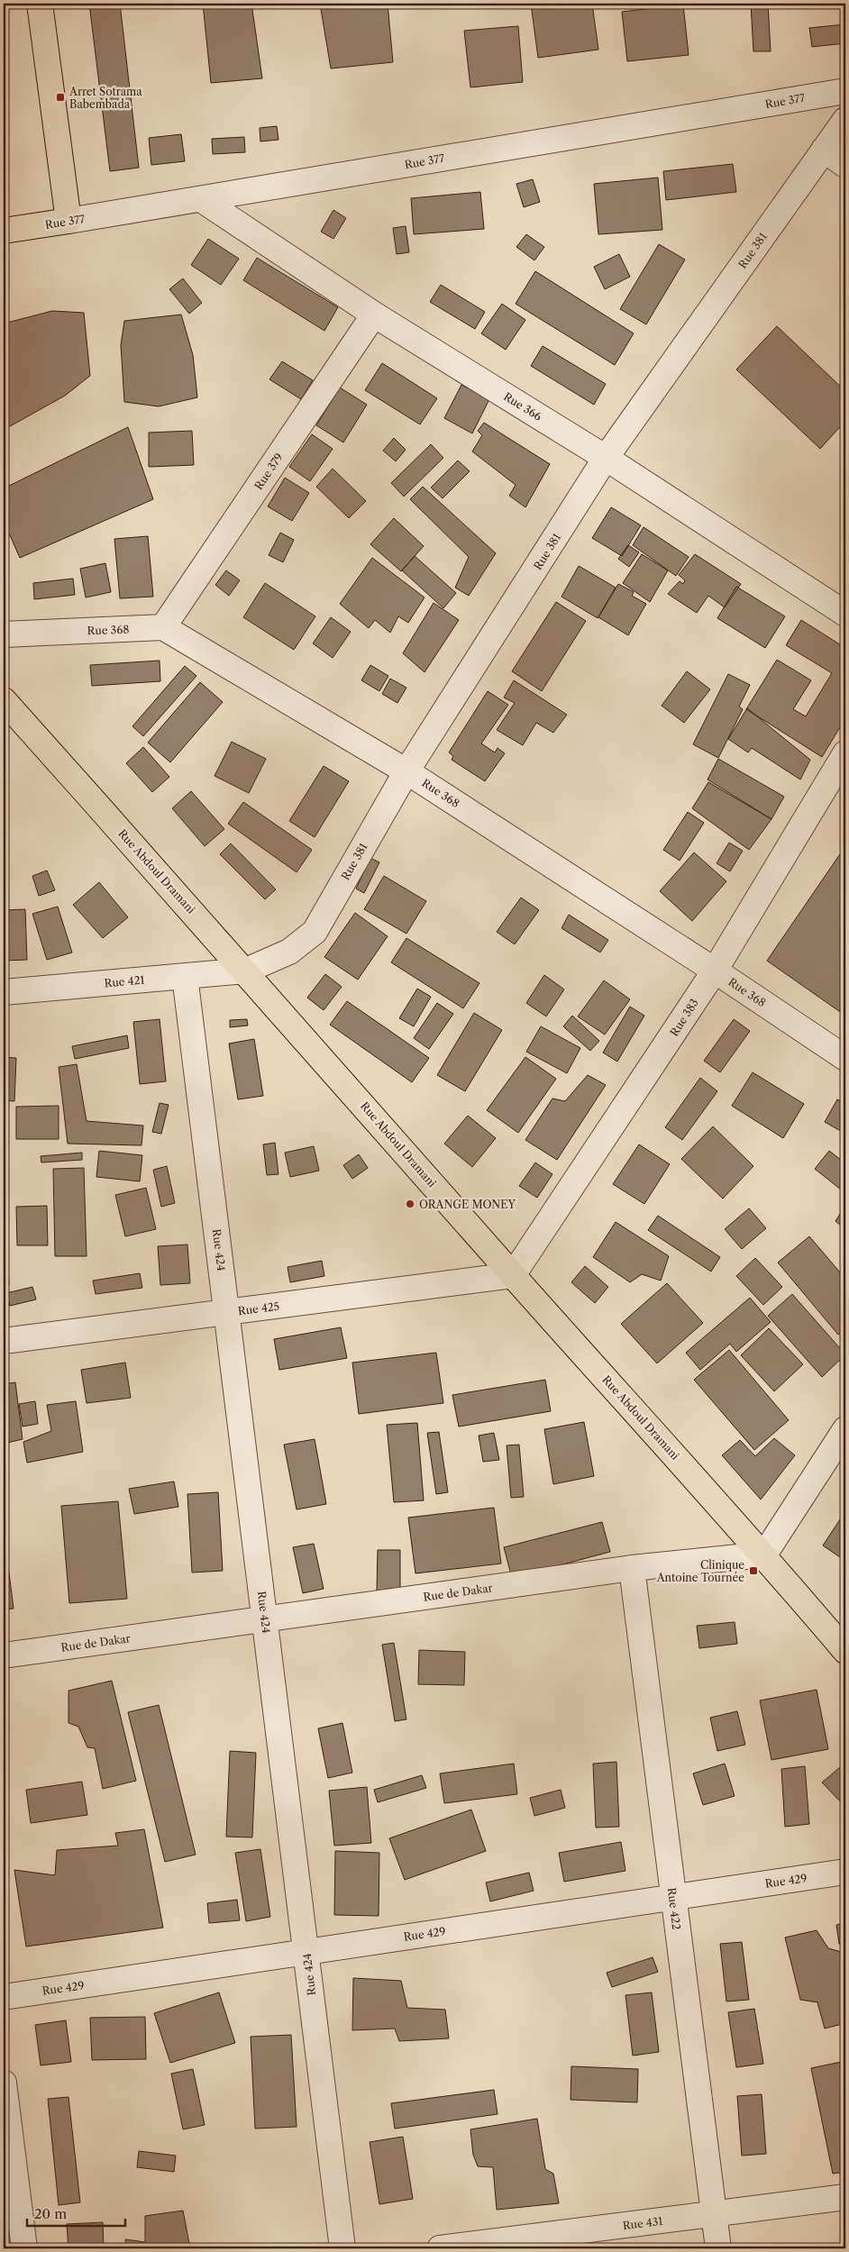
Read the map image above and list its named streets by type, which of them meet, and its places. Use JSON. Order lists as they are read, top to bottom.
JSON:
{
  "streets": {
    "main road": ["Rue 377", "Rue Abdoul Dramani"],
    "street": [
      "Rue 381",
      "Rue 366",
      "Rue 379",
      "Rue 368",
      "Rue 421",
      "Rue 383",
      "Rue 424",
      "Rue 425",
      "Rue de Dakar",
      "Rue 429",
      "Rue 422",
      "Rue 431"
    ]
  },
  "crossings": [
    ["Rue 377", "Rue 366"],
    ["Rue 381", "Rue 366"],
    ["Rue 381", "Rue 368"],
    ["Rue 381", "Rue Abdoul Dramani"],
    ["Rue 381", "Rue 421"],
    ["Rue 366", "Rue 379"],
    ["Rue 379", "Rue 368"],
    ["Rue 368", "Rue 383"],
    ["Rue Abdoul Dramani", "Rue 421"],
    ["Rue Abdoul Dramani", "Rue 383"],
    ["Rue Abdoul Dramani", "Rue 425"],
    ["Rue Abdoul Dramani", "Rue de Dakar"],
    ["Rue 421", "Rue 424"],
    ["Rue 383", "Rue 425"],
    ["Rue 424", "Rue 425"],
    ["Rue 424", "Rue de Dakar"],
    ["Rue 424", "Rue 429"],
    ["Rue de Dakar", "Rue 422"],
    ["Rue 429", "Rue 422"],
    ["Rue 422", "Rue 431"]
  ],
  "places": {
    "transit": ["Arret Sotrama Babembada", "Clinique Antoine Tournée"],
    "other": ["ORANGE MONEY"]
  },
  "scale_bar": "20 m"
}
